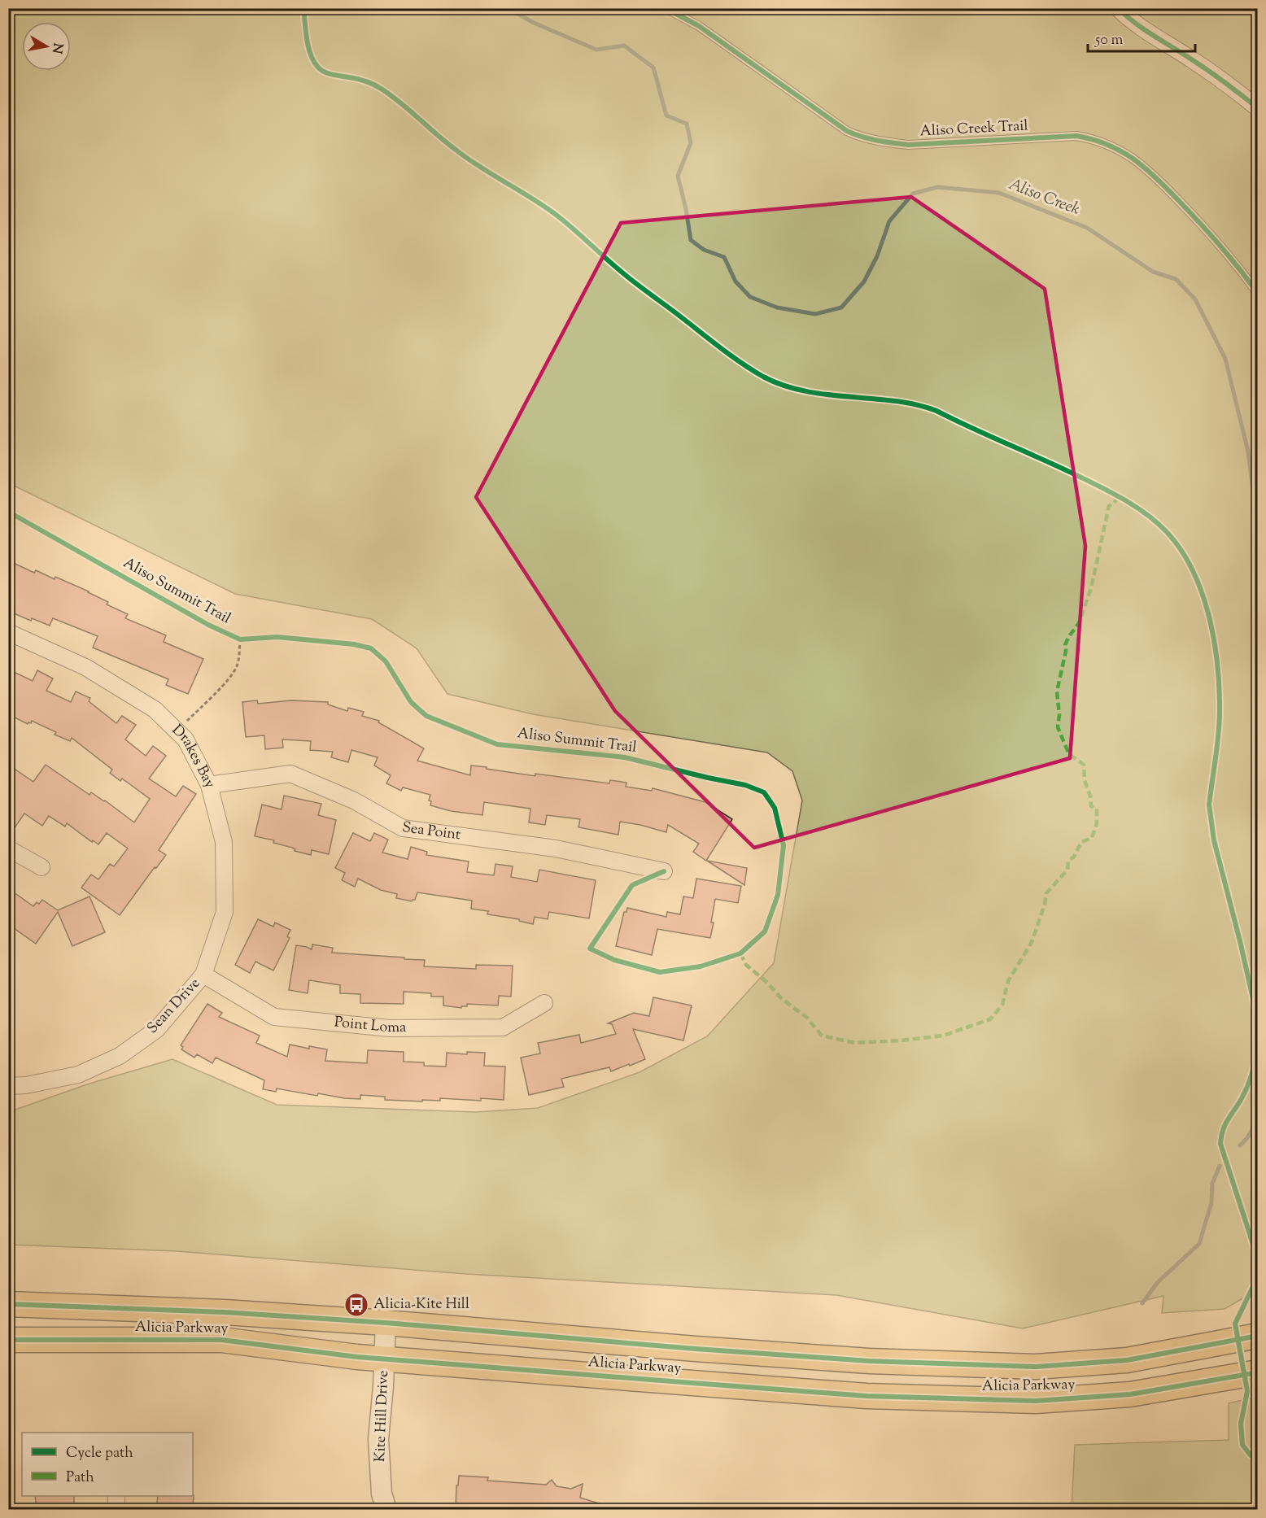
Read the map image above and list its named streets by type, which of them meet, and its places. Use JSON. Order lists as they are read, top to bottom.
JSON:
{
  "streets": {
    "main road": ["Alicia Parkway"],
    "street": [
      "Drakes Bay",
      "Sea Point",
      "Sean Drive",
      "Point Loma",
      "Kite Hill Drive"
    ],
    "lane": ["Aliso Creek Trail"],
    "cycle path": ["Aliso Summit Trail"]
  },
  "crossings": [
    ["Drakes Bay", "Sea Point"],
    ["Drakes Bay", "Sean Drive"],
    ["Drakes Bay", "Point Loma"],
    ["Sean Drive", "Point Loma"],
    ["Alicia Parkway", "Kite Hill Drive"]
  ],
  "water": ["Aliso Creek"],
  "places": {
    "bus stop": ["Alicia-Kite Hill"]
  },
  "legend": ["Cycle path", "Path"],
  "scale_bar": "50 m",
  "north": "right"
}
